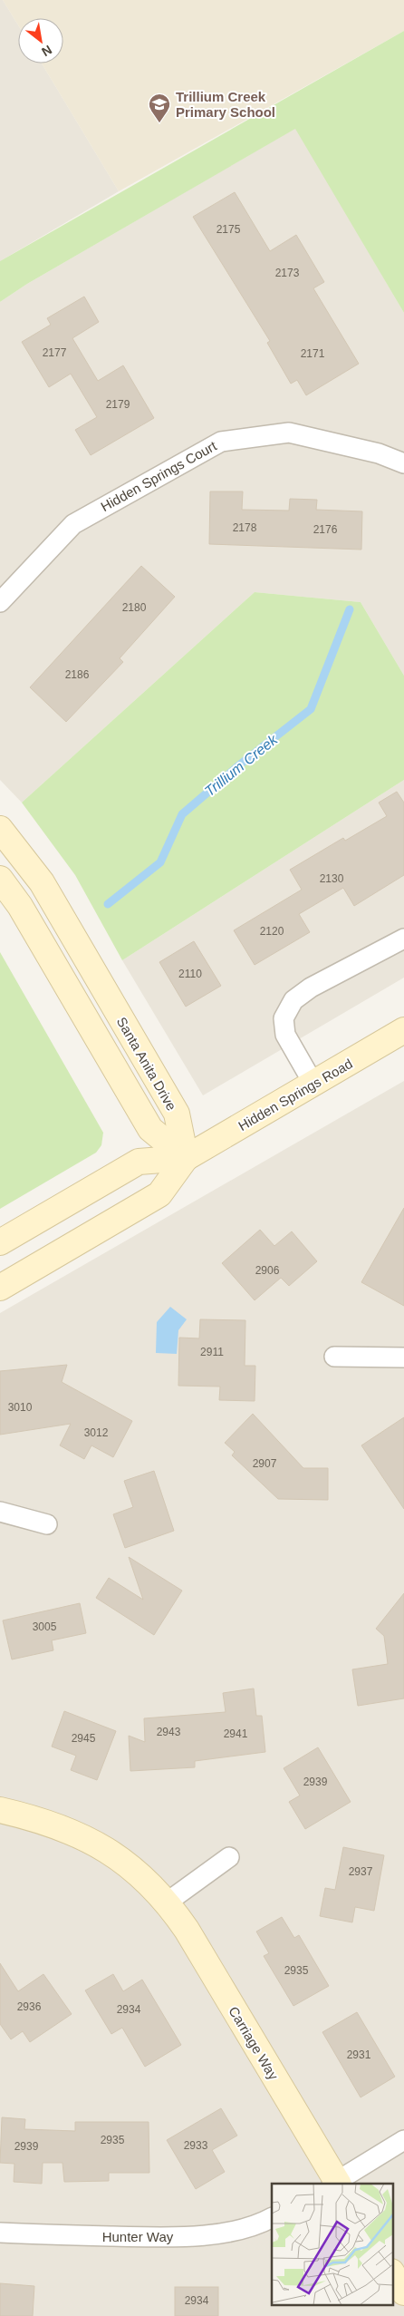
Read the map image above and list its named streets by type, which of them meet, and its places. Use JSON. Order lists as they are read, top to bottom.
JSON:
{
  "streets": {
    "main road": ["Santa Anita Drive", "Hidden Springs Road", "Carriage Way"],
    "street": ["Hidden Springs Court", "Hunter Way"]
  },
  "crossings": [
    ["Santa Anita Drive", "Hidden Springs Road"]
  ],
  "water": ["Trillium Creek"],
  "places": {
    "school or university": ["Trillium Creek Primary School"]
  },
  "house_numbers": [
    "2175",
    "2173",
    "2177",
    "2171",
    "2179",
    "2178",
    "2176",
    "2180",
    "2186",
    "2130",
    "2120",
    "2110",
    "2906",
    "2911",
    "3010",
    "3012",
    "2907",
    "3005",
    "2943",
    "2941",
    "2945",
    "2939",
    "2937",
    "2935",
    "2936",
    "2934",
    "2931",
    "2935",
    "2933",
    "2939",
    "2934"
  ],
  "north": "bottom right"
}
